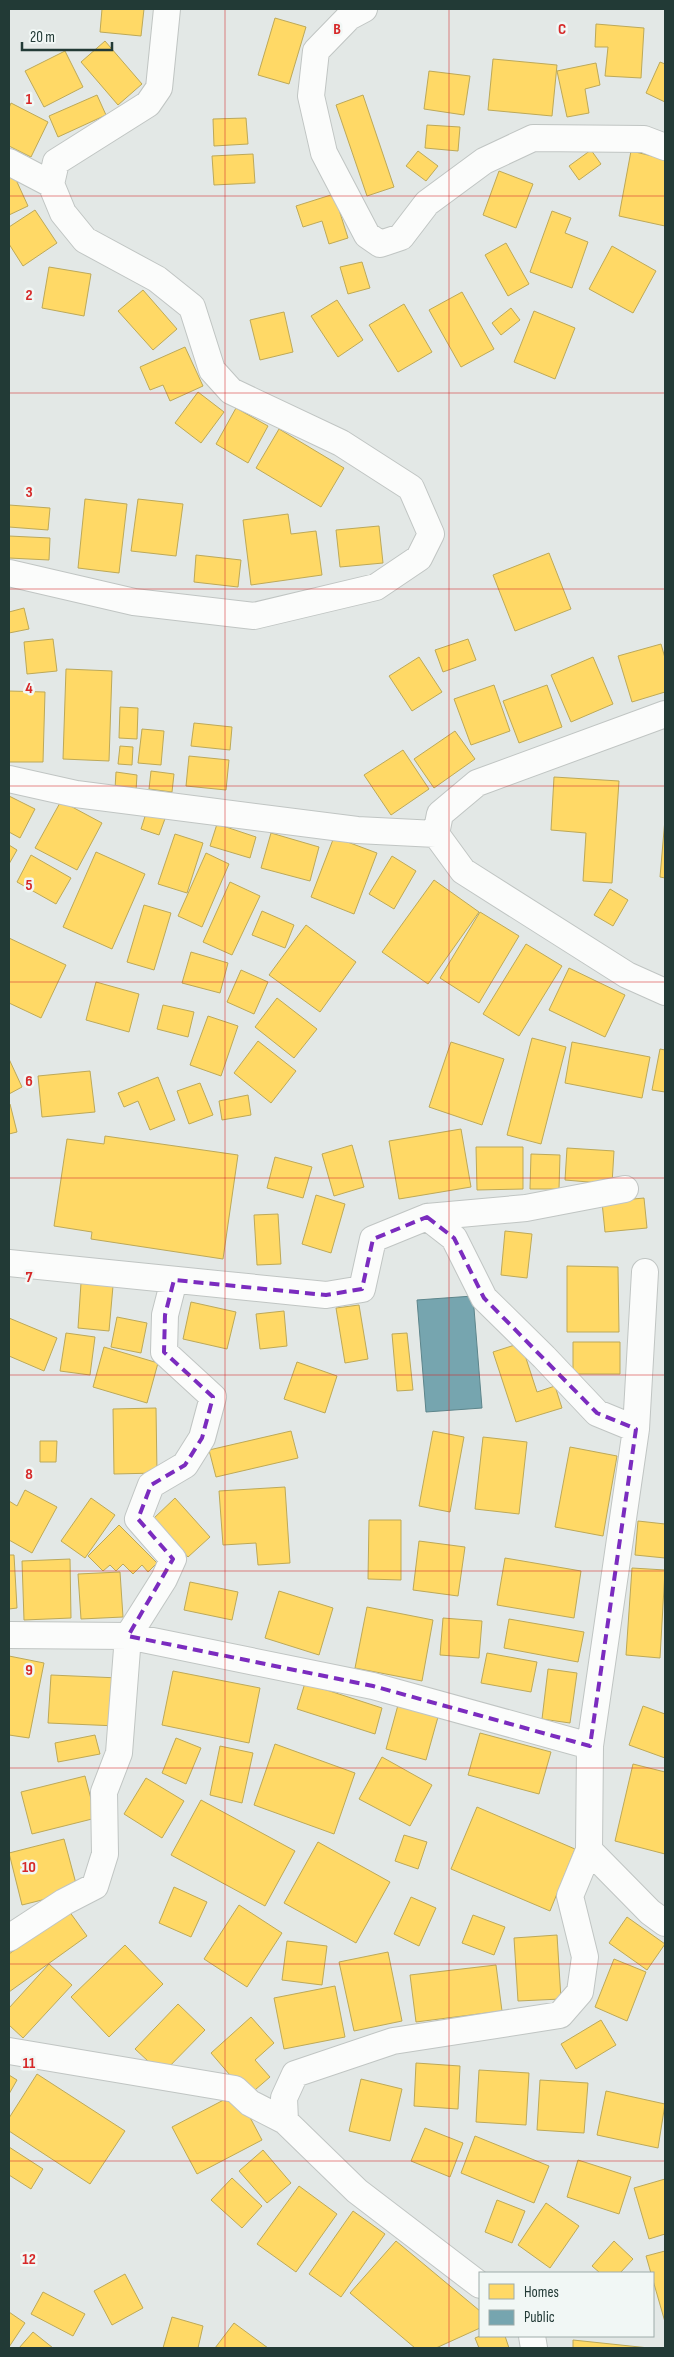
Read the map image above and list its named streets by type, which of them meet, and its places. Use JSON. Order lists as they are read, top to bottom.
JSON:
{
  "legend": ["Homes", "Public"],
  "scale_bar": "20 m",
  "grid": {
    "columns": ["B", "C"],
    "rows": [
      "1",
      "2",
      "3",
      "4",
      "5",
      "6",
      "7",
      "8",
      "9",
      "10",
      "11",
      "12"
    ]
  }
}
